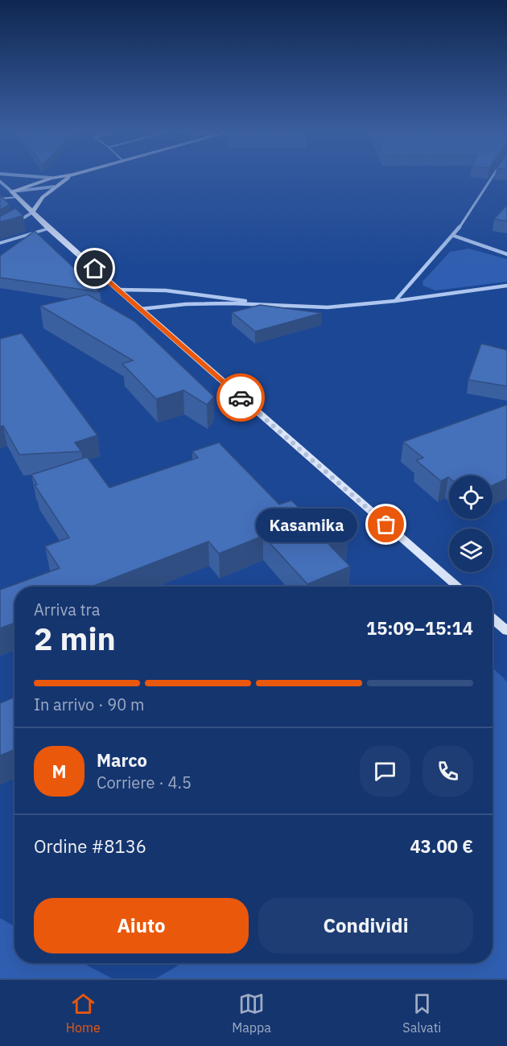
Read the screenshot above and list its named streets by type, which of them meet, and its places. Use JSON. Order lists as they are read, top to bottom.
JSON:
{
  "places": ["Kasamika"],
  "page": {
    "bubble": "Kasamika",
    "heading": ["2 min", "Arriva tra", "15:09–15:14"],
    "panel": [
      "Marco",
      "Corriere · 4.5",
      "Ordine #8136",
      "43.00 €"
    ],
    "bar": "In arrivo · 90 m",
    "round": "M",
    "buttons": ["Aiuto", "Condividi"],
    "tabs": ["Home", "Mappa", "Salvati"]
  }
}
